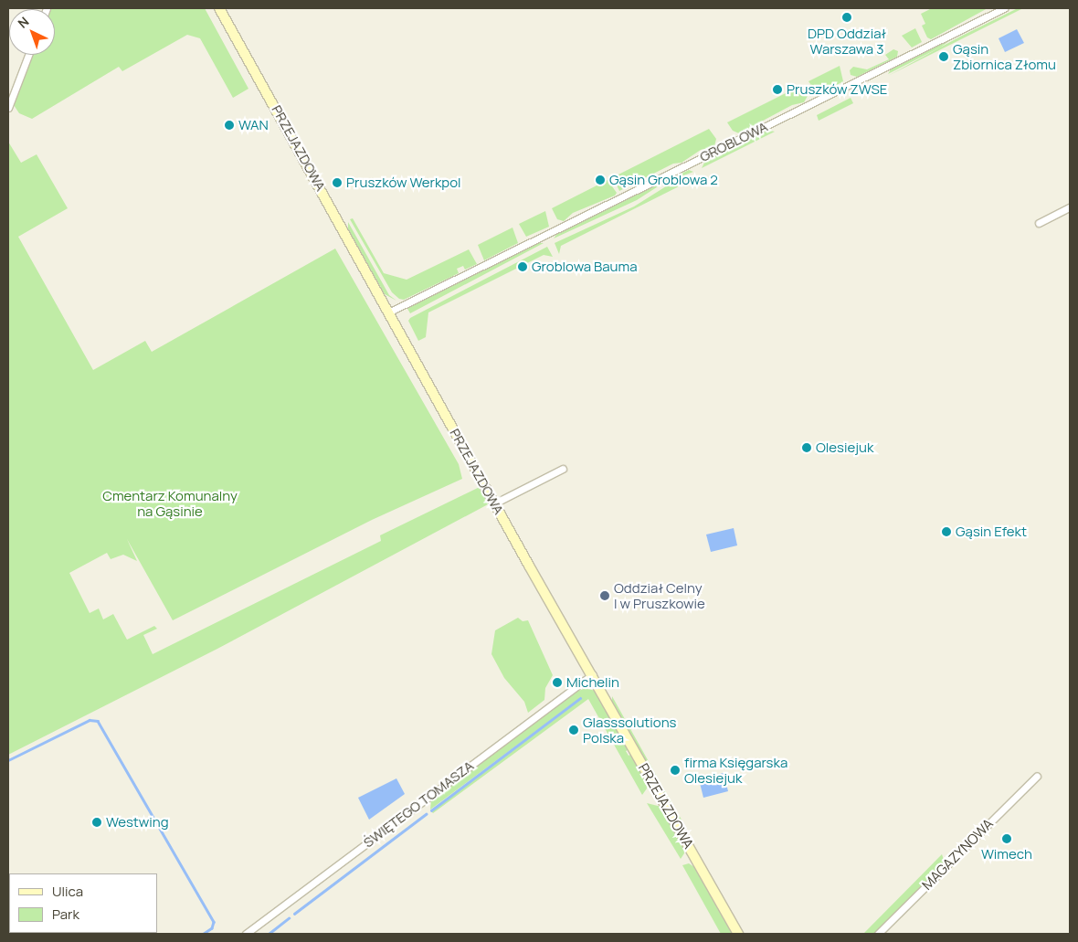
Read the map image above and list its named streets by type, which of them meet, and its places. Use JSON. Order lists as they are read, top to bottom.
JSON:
{
  "streets": {
    "street": [
      "GROBLOWA",
      "PRZEJAZDOWA",
      "ŚWIĘTEGO TOMASZA",
      "MAGAZYNOWA"
    ]
  },
  "crossings": [
    ["GROBLOWA", "PRZEJAZDOWA"],
    ["PRZEJAZDOWA", "ŚWIĘTEGO TOMASZA"]
  ],
  "parks": ["Cmentarz Komunalny na Gąsinie"],
  "places": [
    "DPD Oddział Warszawa 3",
    "Gąsin Zbiornica Złomu",
    "Pruszków ZWSE",
    "WAN",
    "Gąsin Groblowa 2",
    "Pruszków Werkpol",
    "Groblowa Bauma",
    "Olesiejuk",
    "Gąsin Efekt",
    "Oddział Celny I w Pruszkowie",
    "Michelin",
    "Glasssolutions Polska",
    "firma Księgarska Olesiejuk",
    "Westwing",
    "Wimech"
  ],
  "legend": ["Ulica", "Park"],
  "north": "top left"
}
